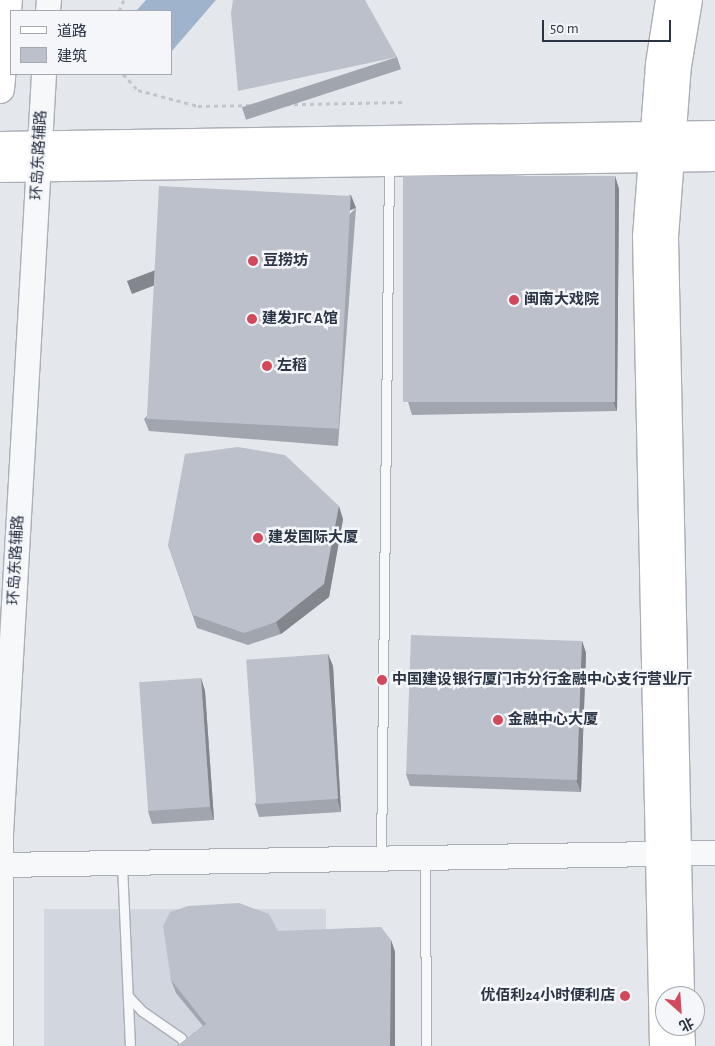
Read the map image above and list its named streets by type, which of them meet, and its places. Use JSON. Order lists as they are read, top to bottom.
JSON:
{
  "streets": {
    "street": ["环岛东路辅路"]
  },
  "places": [
    "豆捞坊",
    "闽南大戏院",
    "建发JFC A馆",
    "左稻",
    "建发国际大厦",
    "中国建设银行厦门市分行金融中心支行营业厅",
    "金融中心大厦",
    "优佰利24小时便利店"
  ],
  "legend": ["道路", "建筑"],
  "scale_bar": "50 m",
  "north": "bottom right"
}
